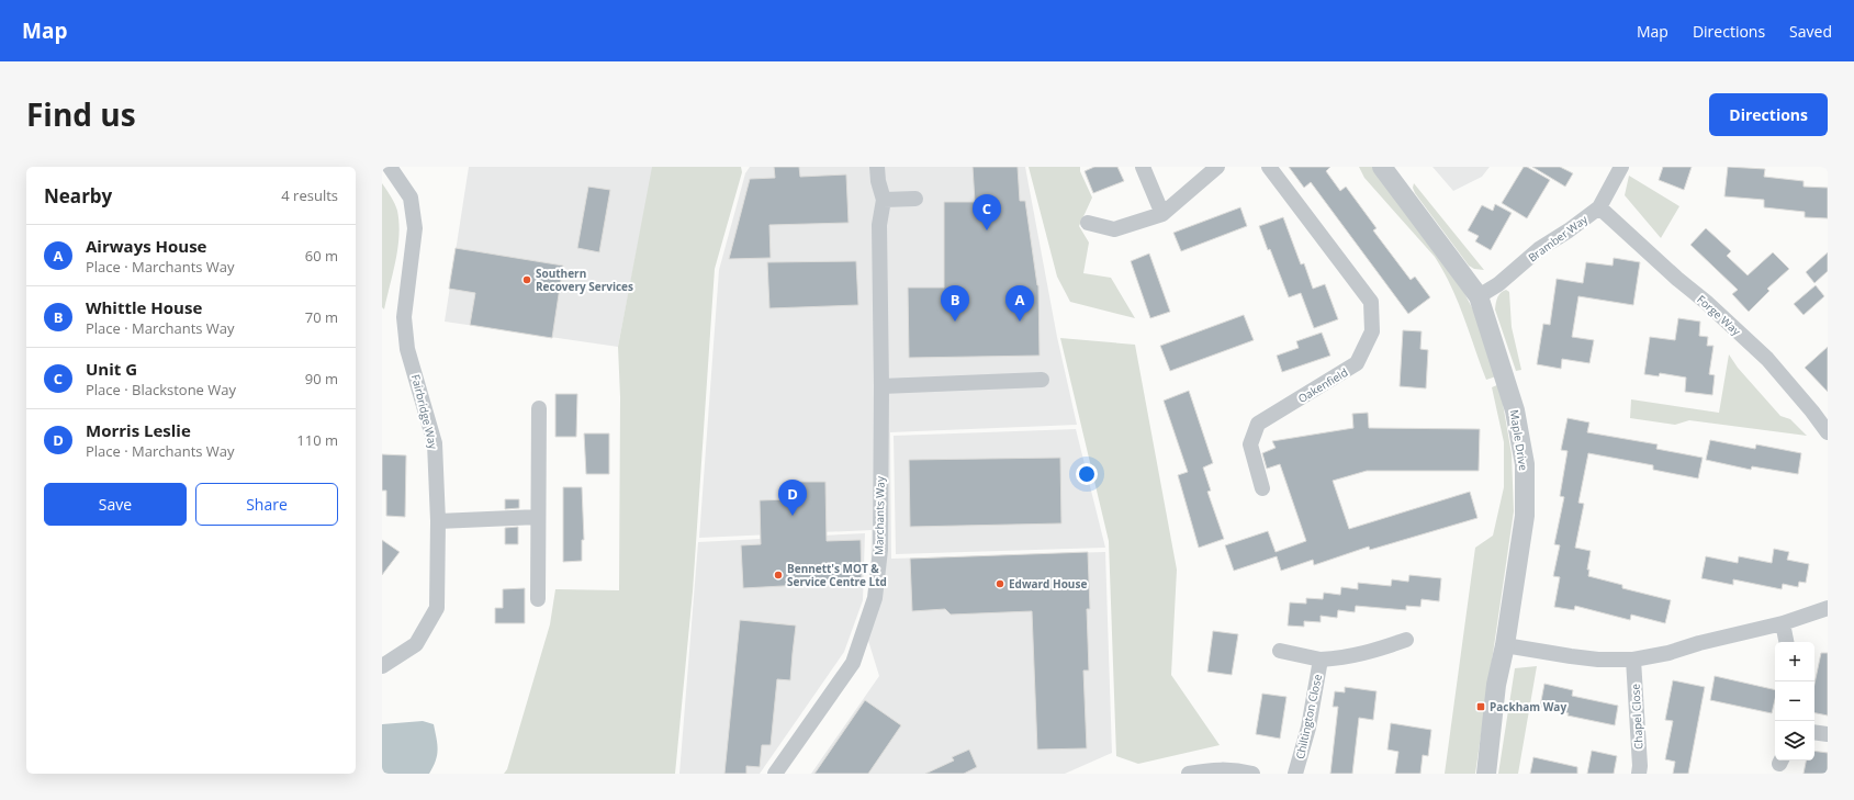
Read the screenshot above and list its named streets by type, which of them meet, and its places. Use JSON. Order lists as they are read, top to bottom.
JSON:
{
  "streets": {
    "street": [
      "Bramber Way",
      "Forge Way",
      "Oakenfield",
      "Fairbridge Way",
      "Maple Drive",
      "Marchants Way",
      "Chiltington Close",
      "Chapel Close"
    ]
  },
  "crossings": [
    ["Bramber Way", "Forge Way"],
    ["Bramber Way", "Maple Drive"]
  ],
  "places": {
    "other": ["Southern Recovery Services", "Bennett's MOT & Service Centre Ltd", "Edward House"],
    "transit": ["Packham Way"]
  },
  "page": {
    "header": "Map",
    "nav": ["Map", "Directions", "Saved"],
    "title": "Find us",
    "buttons": [
      "Directions",
      ["Save", "Share"]
    ],
    "heading": ["Nearby", "4 results"],
    "pins": [
      "C",
      "A",
      "B",
      "D"
    ],
    "list": [
      {
        "mark": "A",
        "name": "Airways House",
        "note": "Place · Marchants Way",
        "value": "60 m"
      },
      {
        "mark": "B",
        "name": "Whittle House",
        "note": "Place · Marchants Way",
        "value": "70 m"
      },
      {
        "mark": "C",
        "name": "Unit G",
        "note": "Place · Blackstone Way",
        "value": "90 m"
      },
      {
        "mark": "D",
        "name": "Morris Leslie",
        "note": "Place · Marchants Way",
        "value": "110 m"
      }
    ],
    "map_buttons": ["+", "−"]
  }
}
